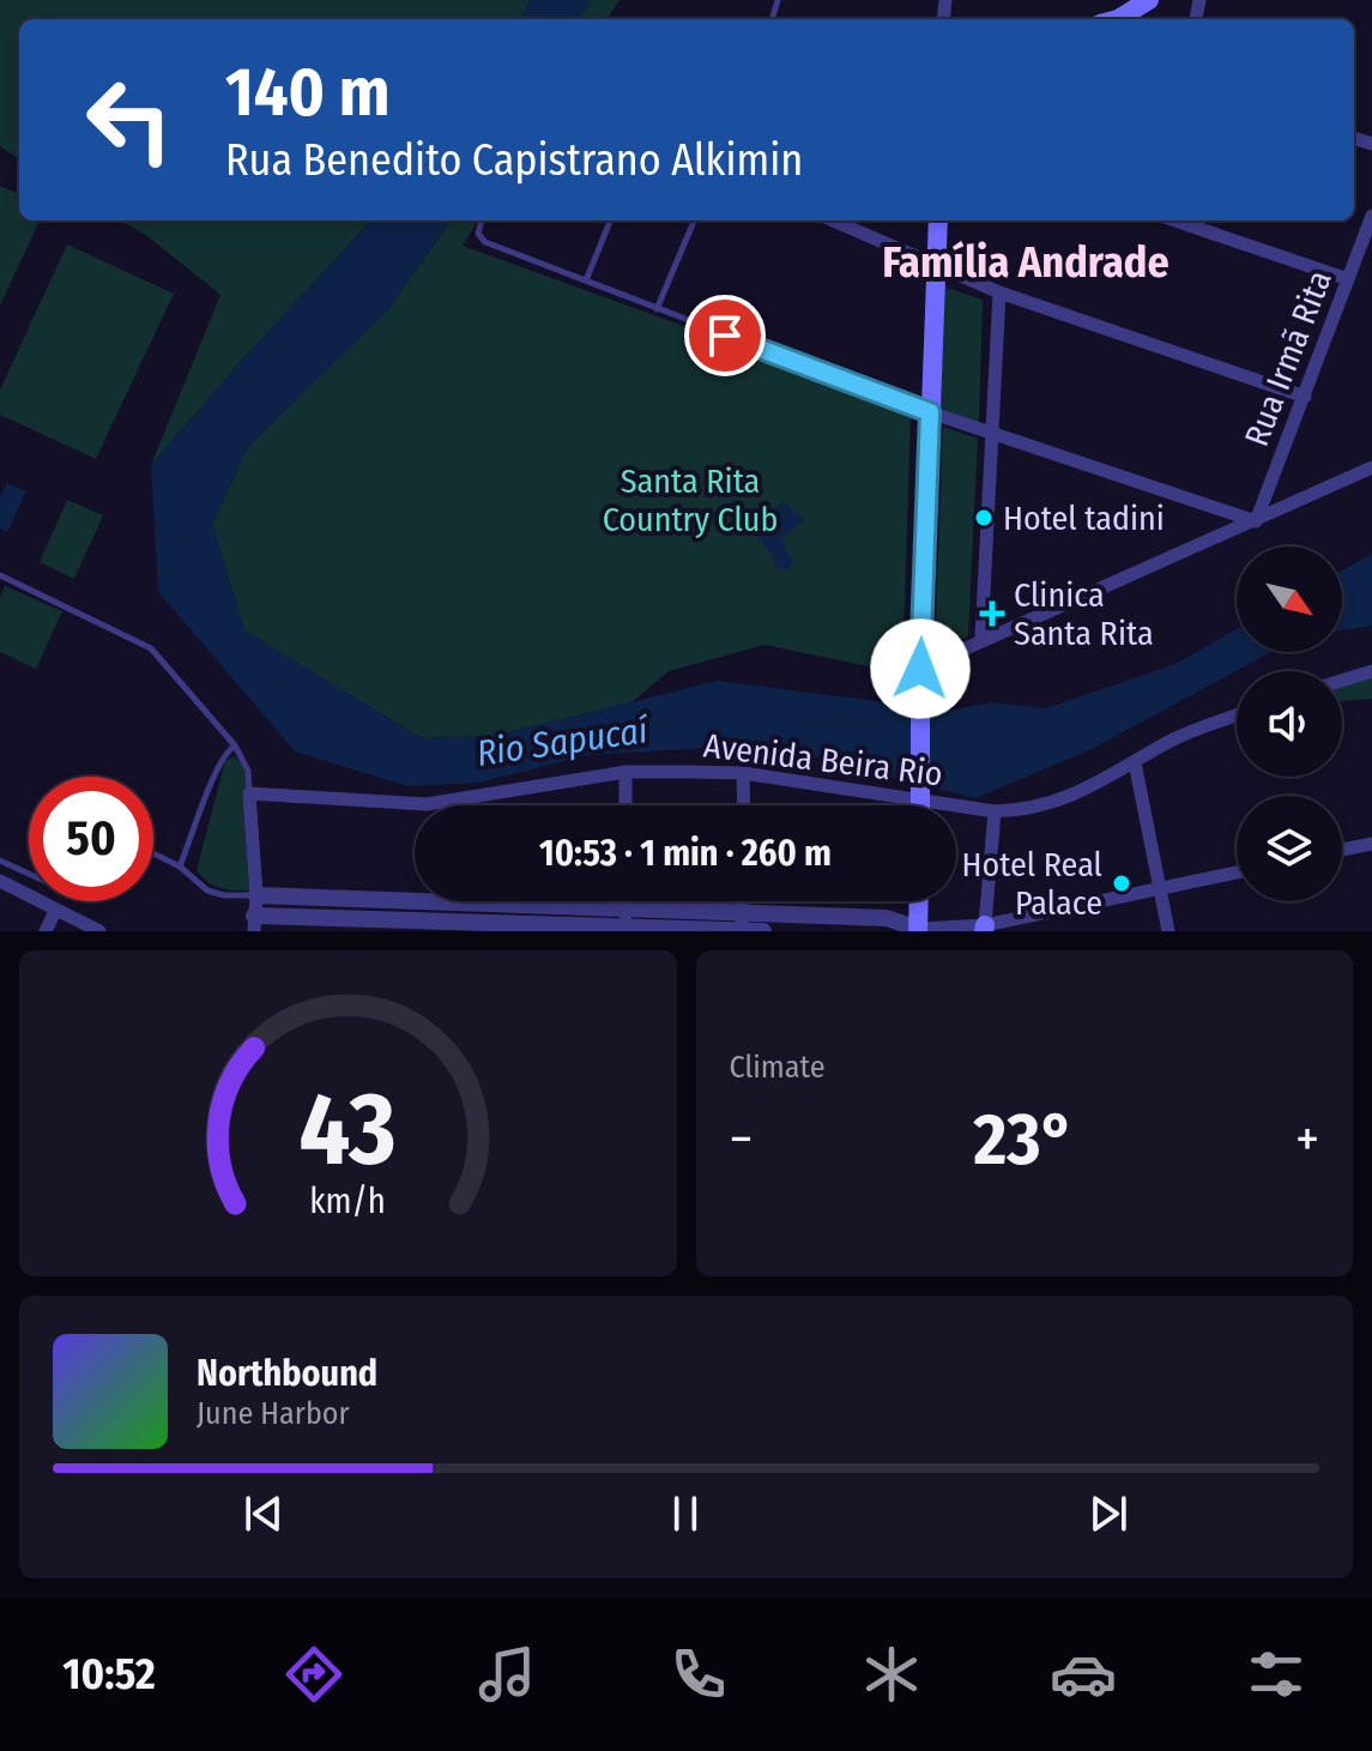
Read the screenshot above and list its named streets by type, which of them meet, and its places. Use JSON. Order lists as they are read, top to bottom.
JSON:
{
  "streets": {
    "street": ["Rua Irmã Rita", "Avenida Beira Rio"]
  },
  "districts": ["Família Andrade"],
  "water": ["Rio Sapucaí"],
  "parks": ["Santa Rita Country Club"],
  "places": {
    "other": ["Hotel tadini", "Hotel Real Palace"],
    "health": ["Clinica Santa Rita"]
  },
  "north": "bottom right",
  "page": {
    "turn": ["140 m", "Rua Benedito Capistrano Alkimin"],
    "limit": "50",
    "trip": "10:53 · 1 min · 260 m",
    "tile": "Climate",
    "heat": ["−", "23°", "+"],
    "song": ["Northbound", "June Harbor"],
    "tabs": "10:52",
    "gauge": ["43", "km/h"]
  }
}
